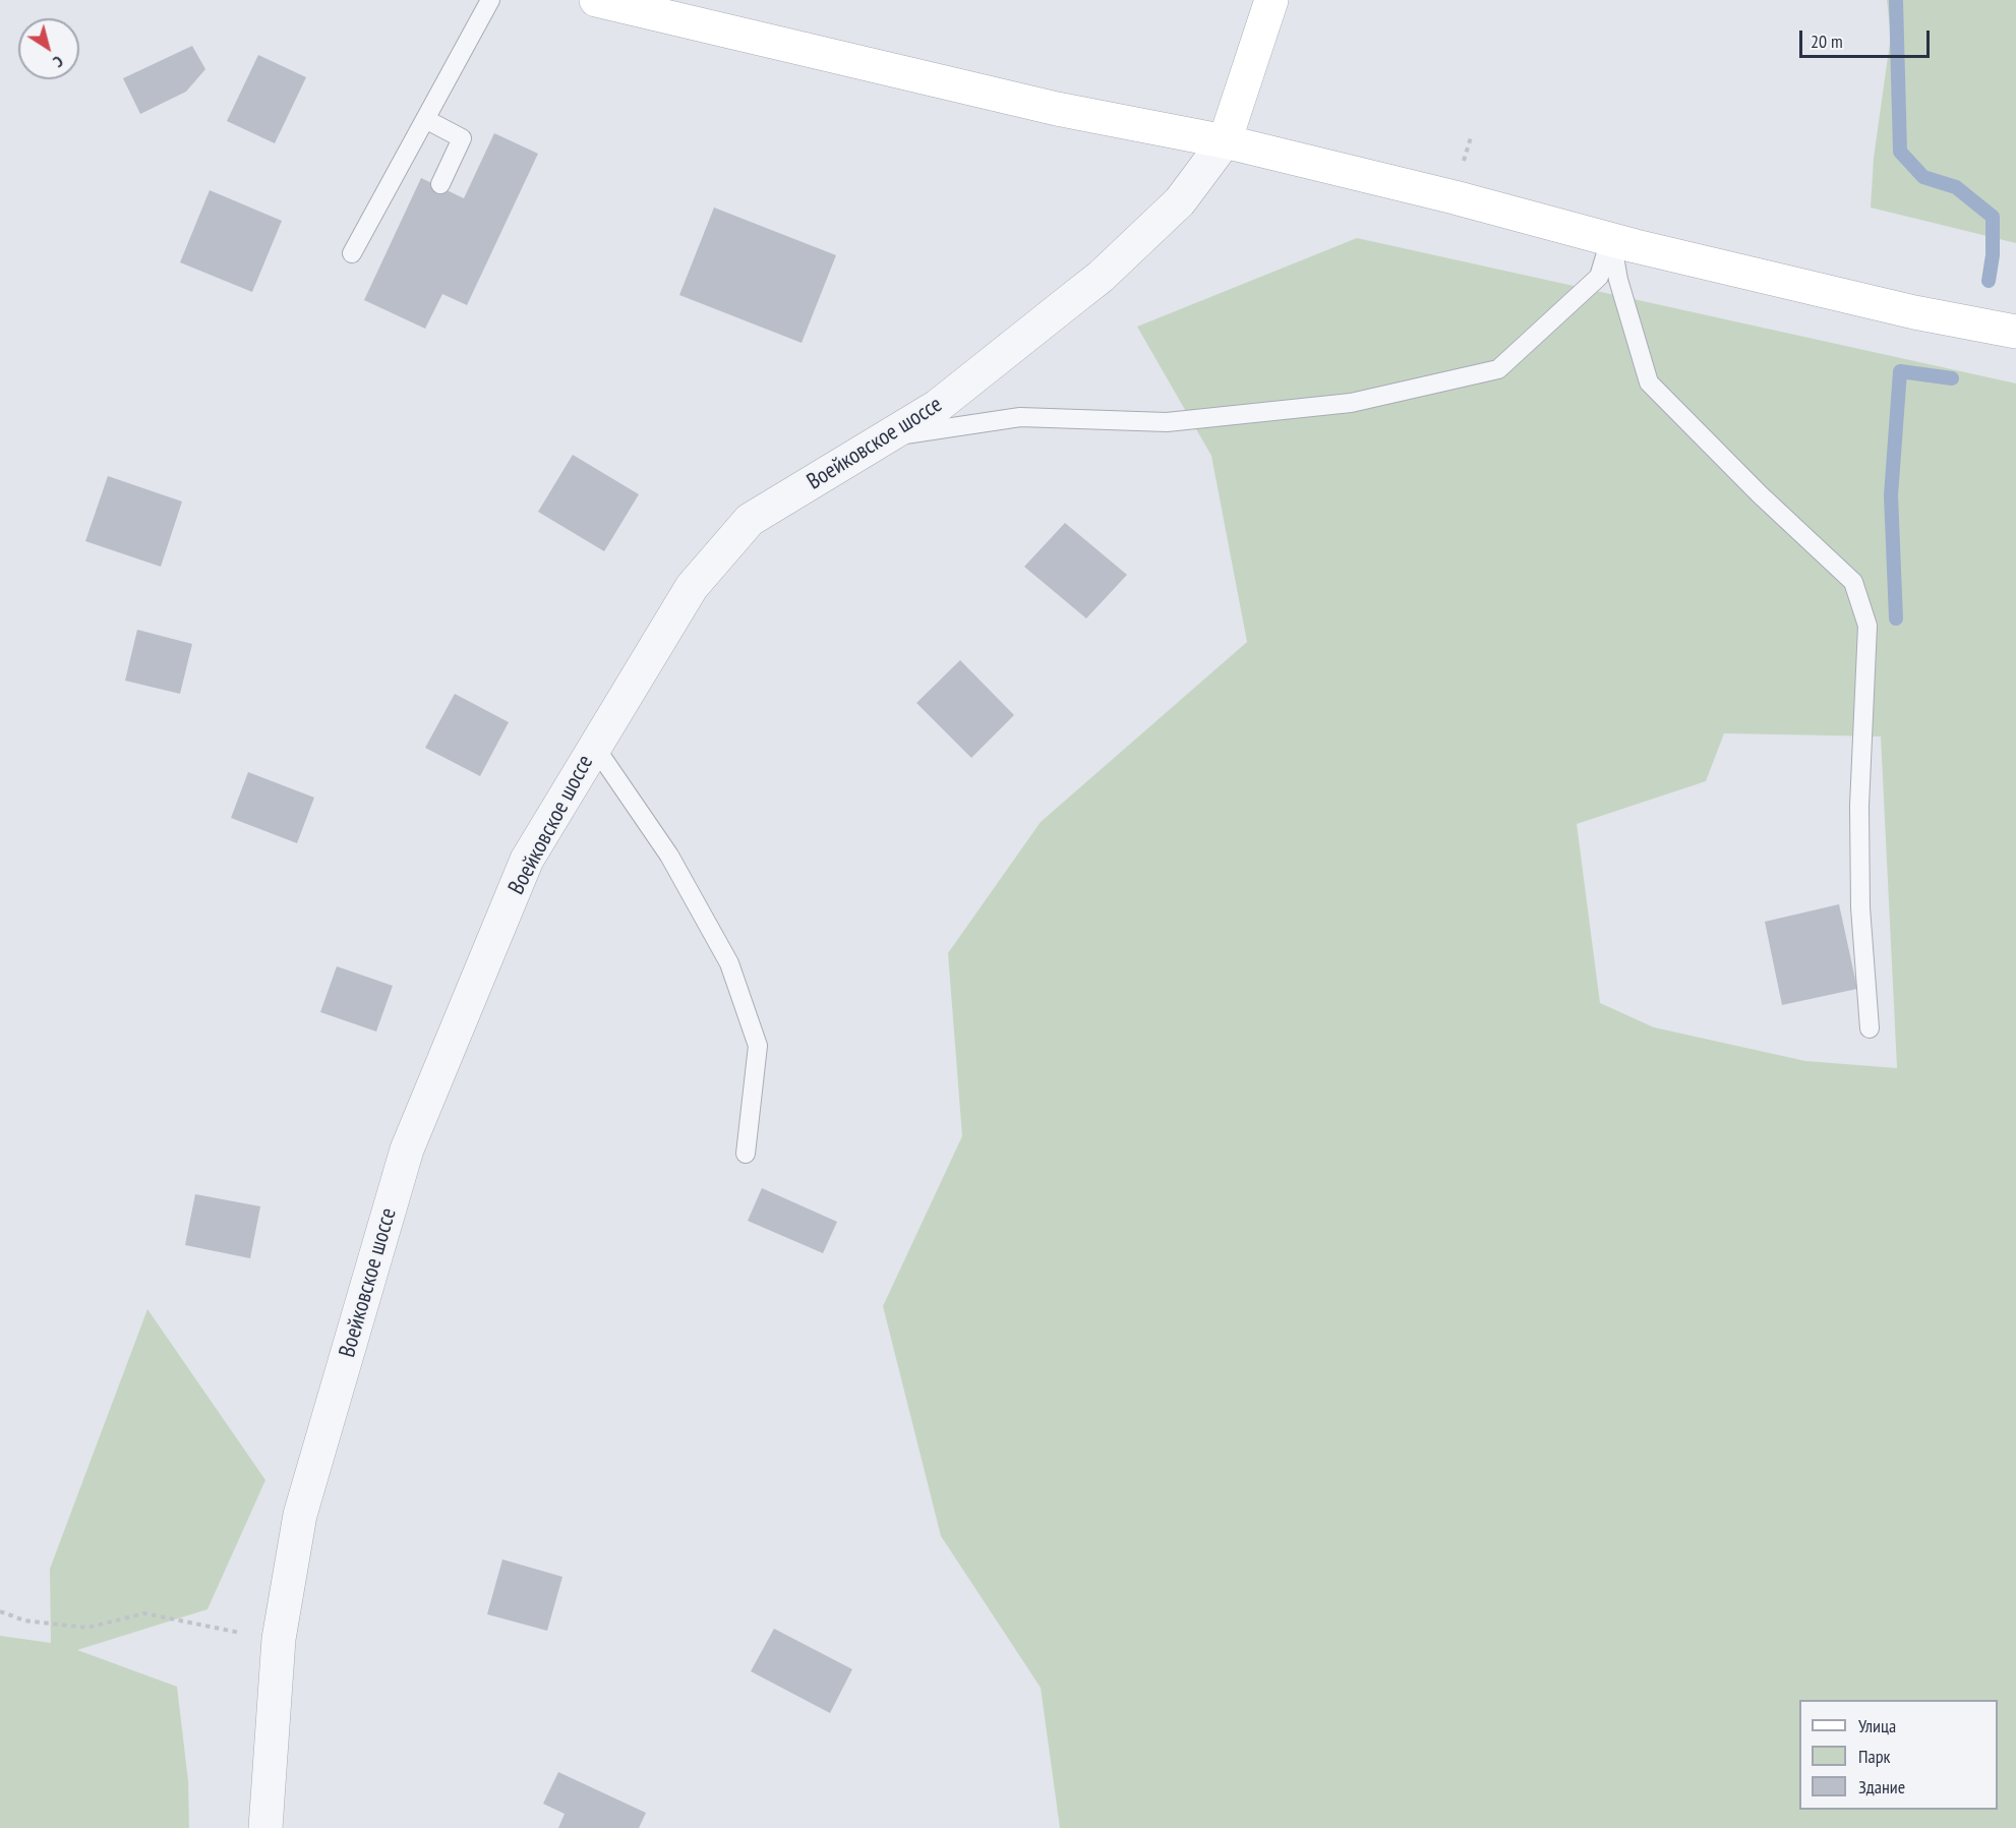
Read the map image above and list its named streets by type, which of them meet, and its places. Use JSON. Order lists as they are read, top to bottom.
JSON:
{
  "streets": {
    "street": ["Воейковское шоссе"]
  },
  "legend": ["Улица", "Парк", "Здание"],
  "scale_bar": "20 m",
  "north": "bottom right"
}
